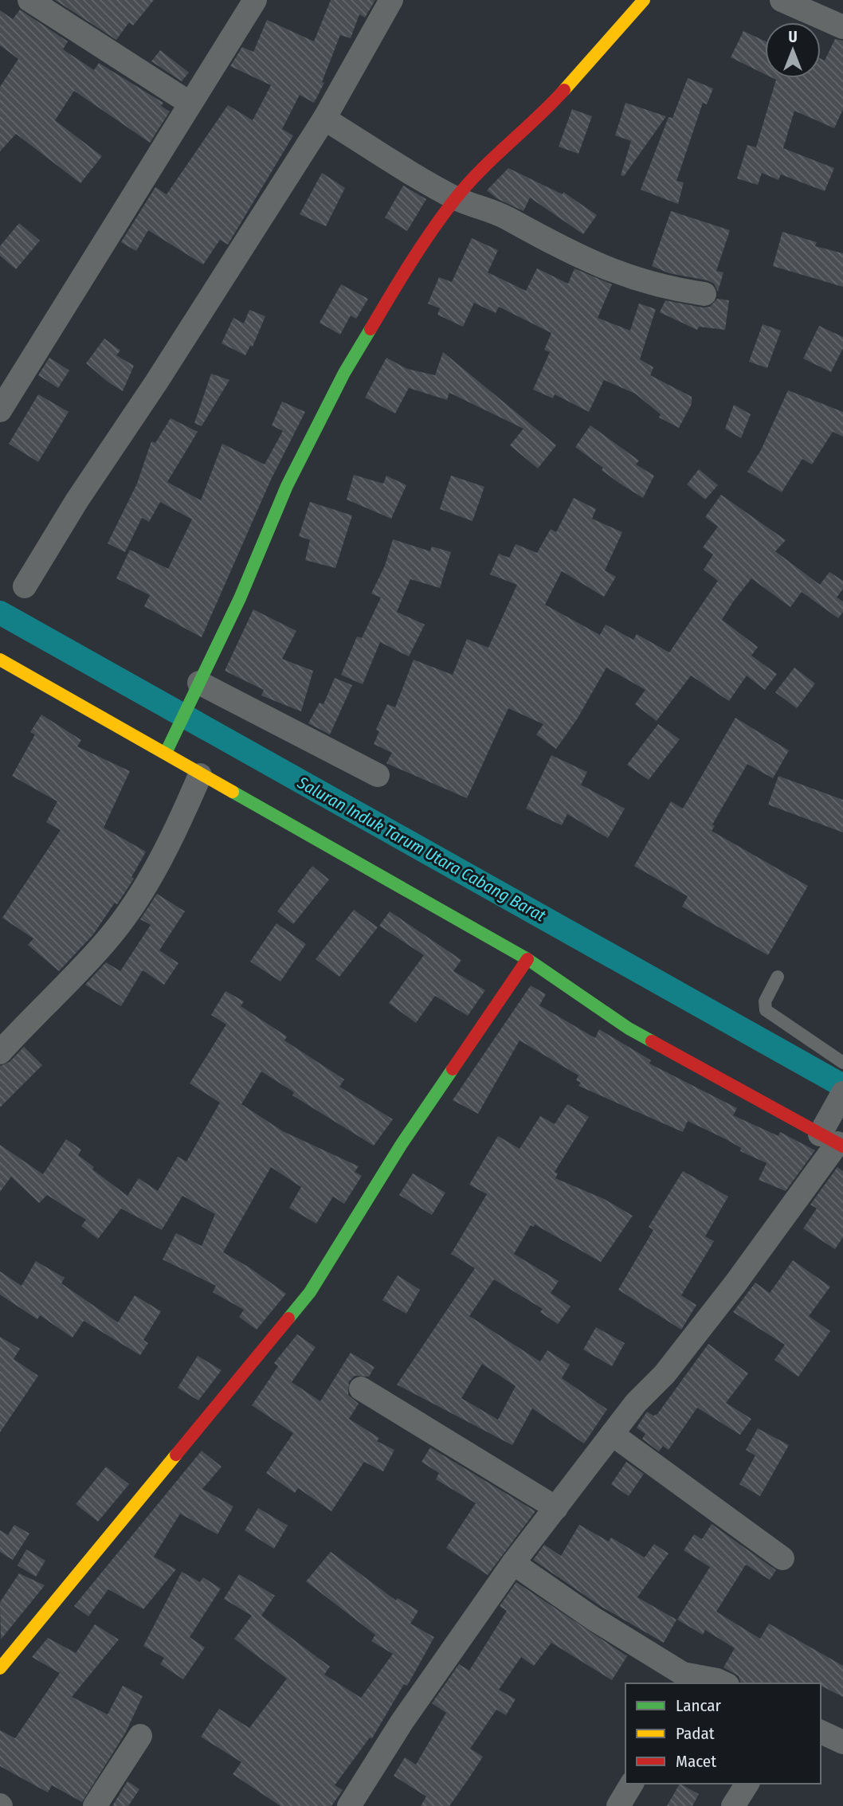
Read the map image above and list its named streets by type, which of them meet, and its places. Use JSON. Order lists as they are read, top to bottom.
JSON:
{
  "water": ["Saluran Induk Tarum Utara Cabang Barat"],
  "legend": ["Lancar", "Padat", "Macet"],
  "north": "top"
}
